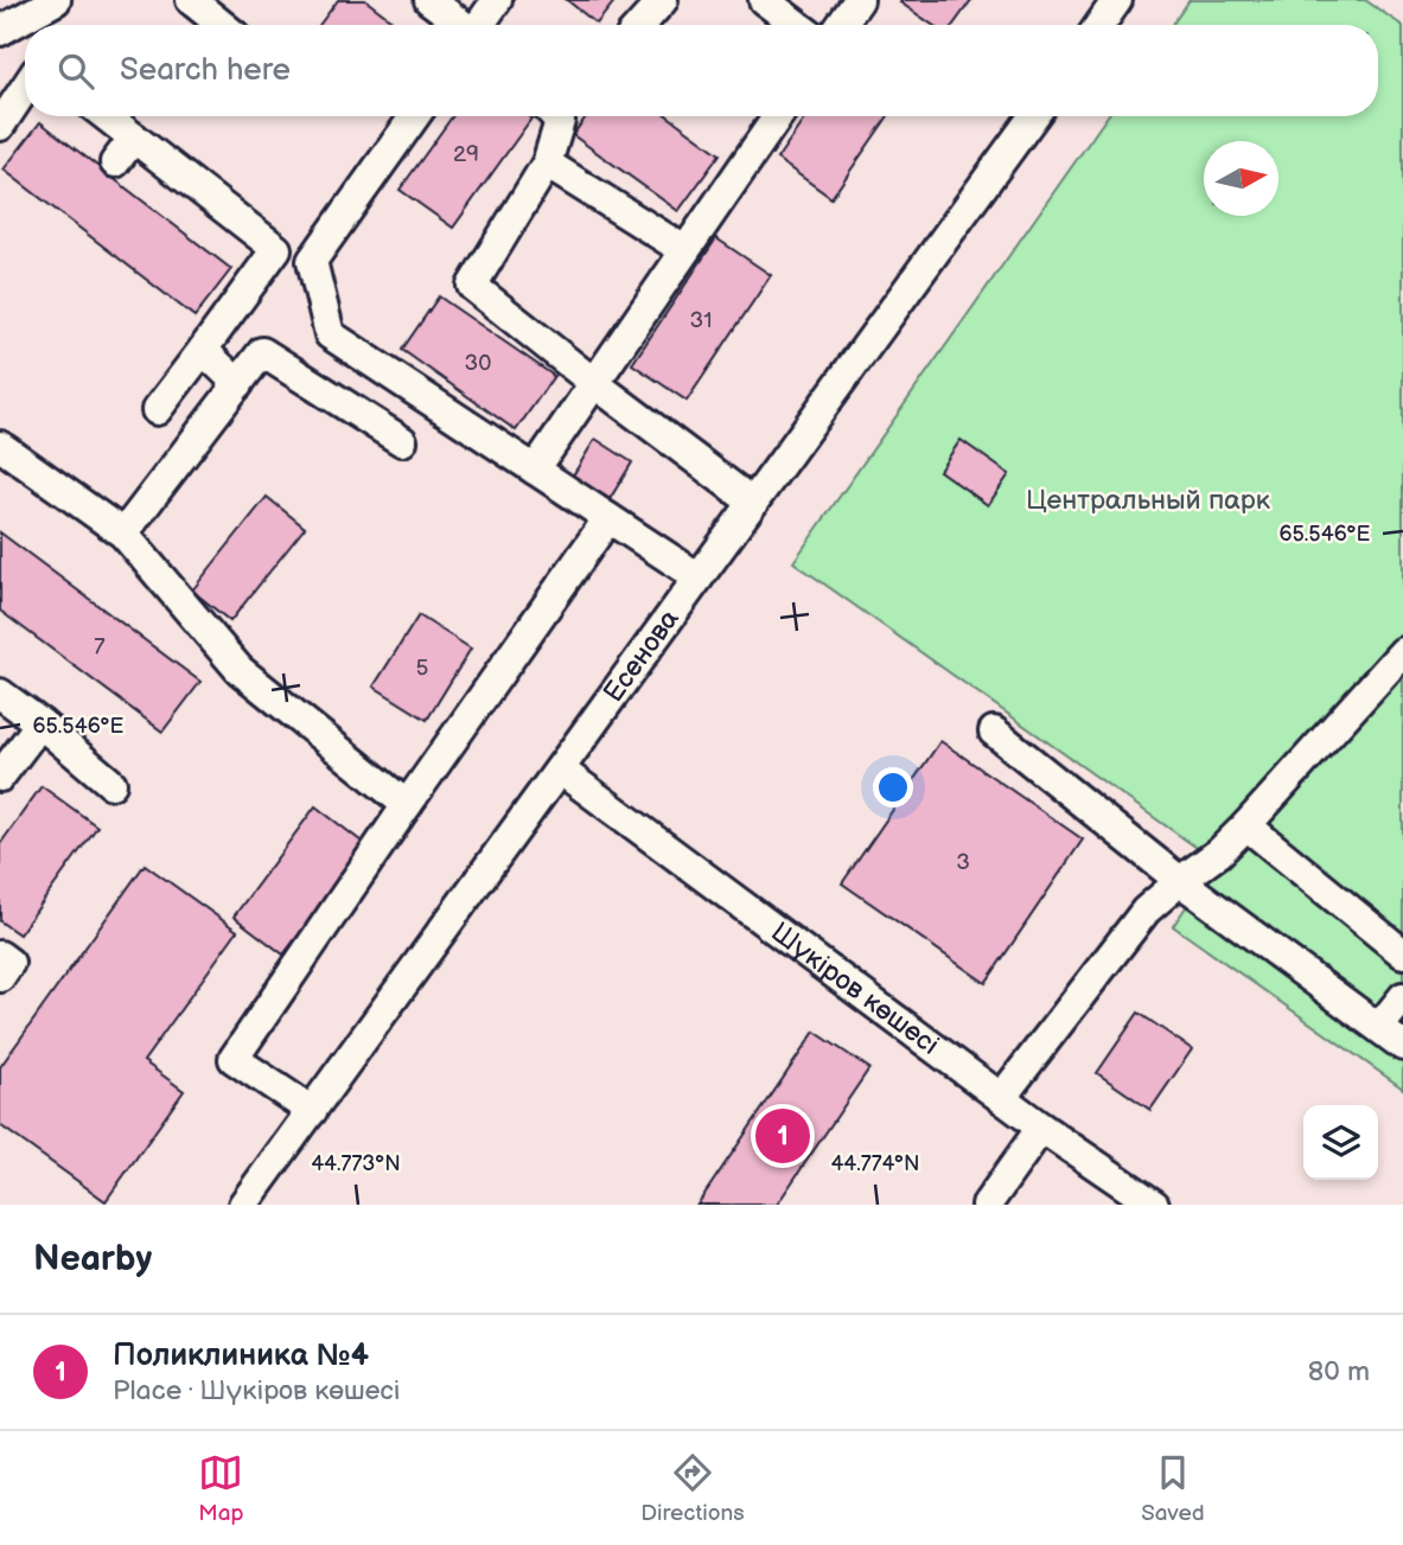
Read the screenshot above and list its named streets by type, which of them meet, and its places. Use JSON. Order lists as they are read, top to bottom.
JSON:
{
  "streets": {
    "street": ["Есенова", "Шүкіров көшесі"]
  },
  "crossings": [
    ["Есенова", "Шүкіров көшесі"]
  ],
  "parks": ["Центральный парк"],
  "house_numbers": [
    "29",
    "31",
    "30",
    "7",
    "5",
    "3"
  ],
  "north": "right",
  "page": {
    "search": "Search here",
    "pins": "1",
    "heading": "Nearby",
    "list": [
      {
        "mark": "1",
        "name": "Поликлиника №4",
        "note": "Place · Шүкіров көшесі",
        "value": "80 m"
      }
    ],
    "nav": ["Map", "Directions", "Saved"]
  },
  "coordinates": ["65.546°E", "44.773°N", "44.774°N"]
}
